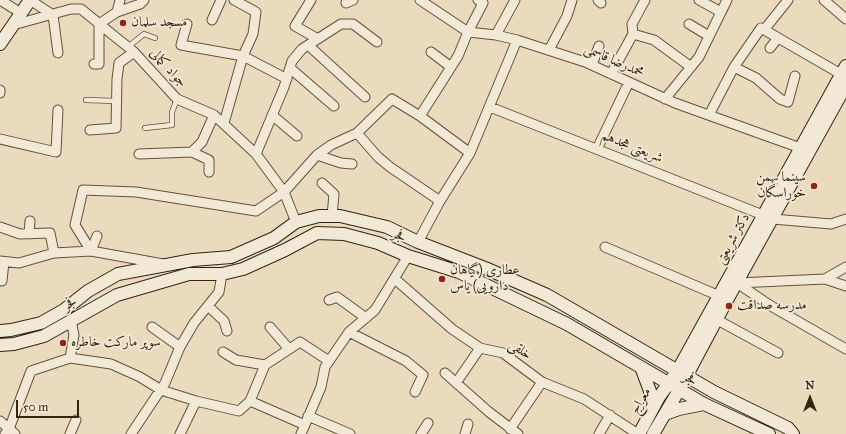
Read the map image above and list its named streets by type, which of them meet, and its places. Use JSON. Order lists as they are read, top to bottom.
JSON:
{
  "streets": {
    "main road": ["فجر", "دکتر شریعتی", "معراج"],
    "street": [
      "محمدرضا قاسمی",
      "جواد کمالی",
      "شریعتی هجدهم",
      "خلقی"
    ]
  },
  "crossings": [
    ["محمدرضا قاسمی", "دکتر شریعتی"],
    ["شریعتی هجدهم", "دکتر شریعتی"],
    ["فجر", "دکتر شریعتی"],
    ["فجر", "معراج"],
    ["دکتر شریعتی", "معراج"],
    ["خلقی", "معراج"]
  ],
  "places": [
    "مسجد سلمان",
    "سینما بهمن خوراسگان",
    "عطاری (گیاهان دارویی) یاس",
    "مدرسه صداقت",
    "سوپر مارکت خاطره"
  ],
  "scale_bar": "50 m",
  "north": "top"
}
